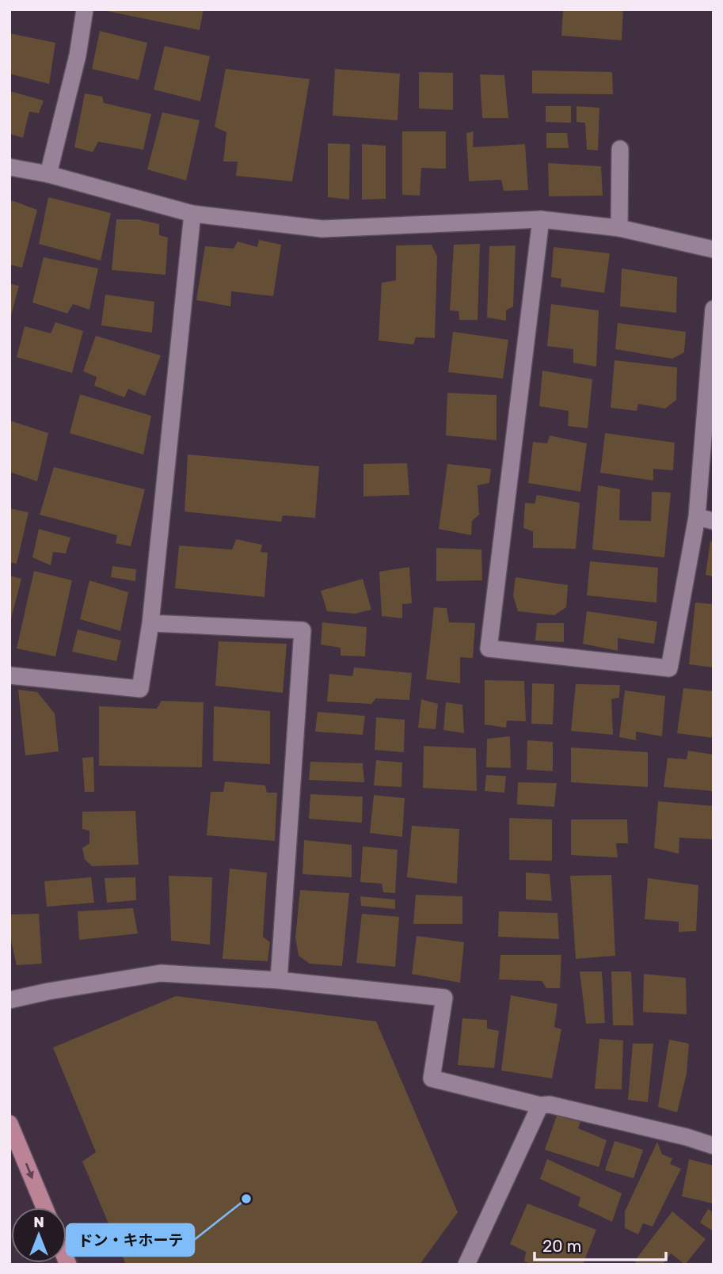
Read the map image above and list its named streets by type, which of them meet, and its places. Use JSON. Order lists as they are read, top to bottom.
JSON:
{
  "places": ["ドン・キホーテ"],
  "scale_bar": "20 m",
  "north": "top"
}
